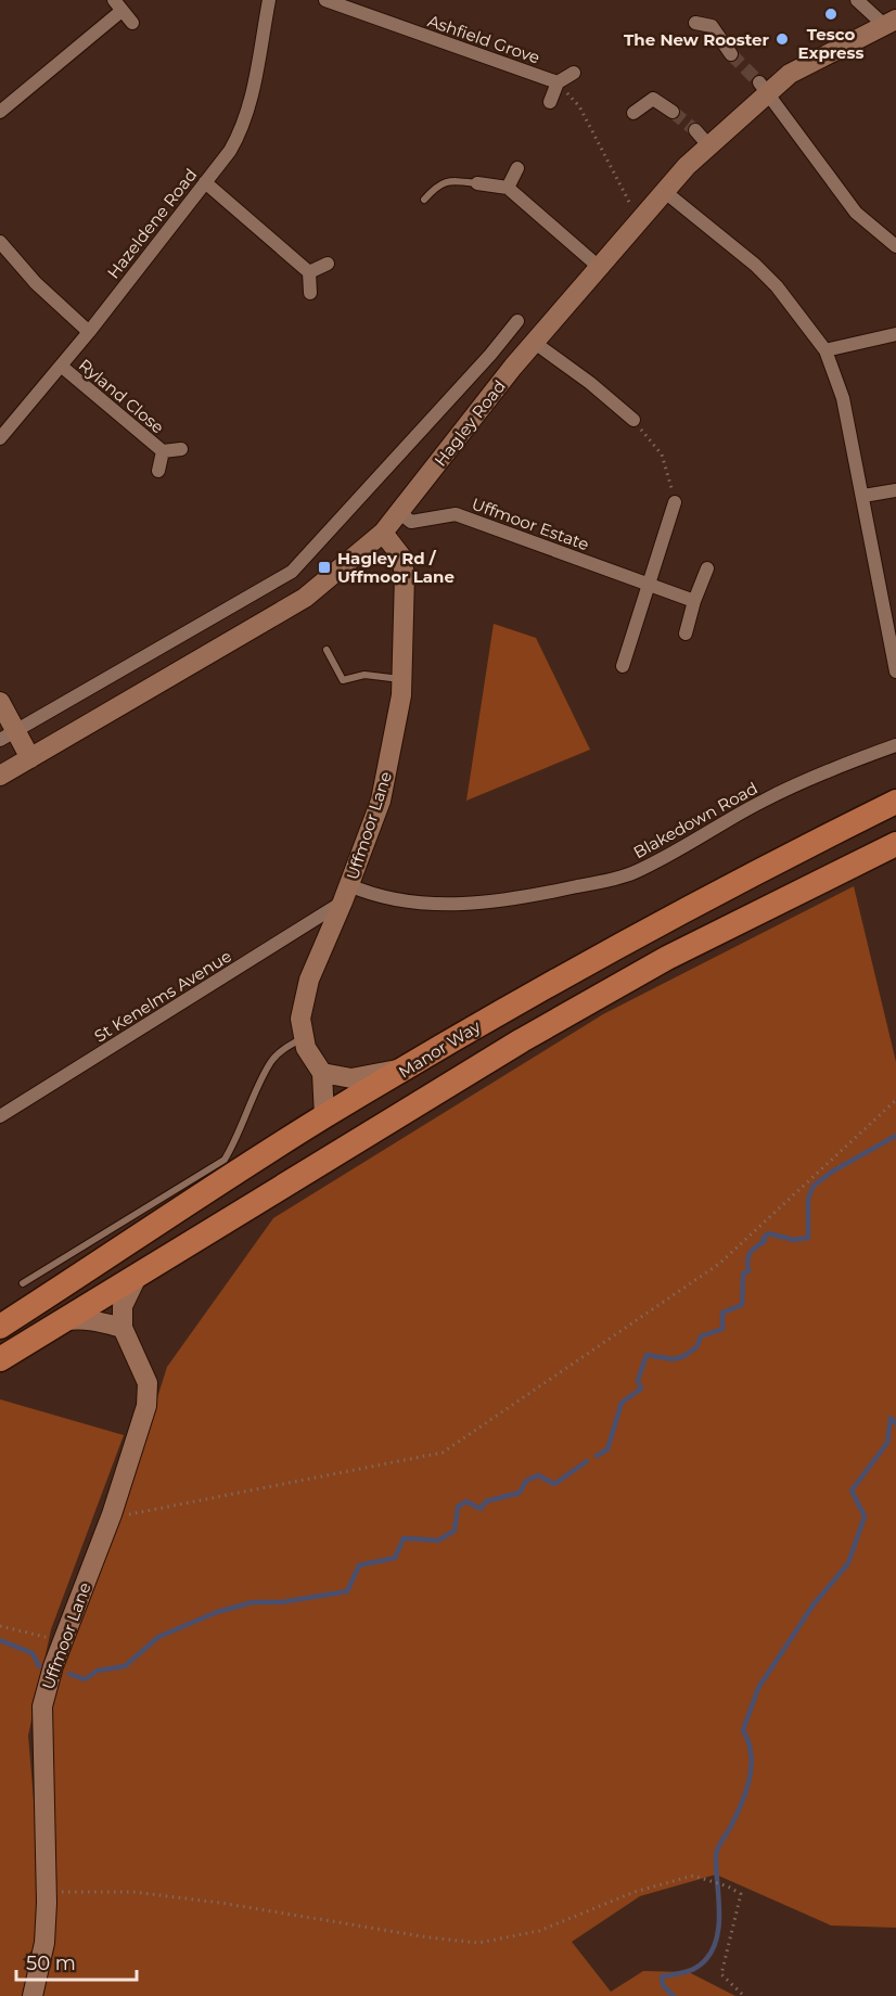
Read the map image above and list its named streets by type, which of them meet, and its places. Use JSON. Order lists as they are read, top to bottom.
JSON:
{
  "streets": {
    "highway": ["Manor Way"],
    "street": [
      "Ashfield Grove",
      "Hazeldene Road",
      "Ryland Close",
      "Hagley Road",
      "Uffmoor Estate",
      "Blakedown Road",
      "Uffmoor Lane",
      "St Kenelms Avenue"
    ]
  },
  "crossings": [
    ["Hazeldene Road", "Ryland Close"],
    ["Hagley Road", "Uffmoor Estate"],
    ["Hagley Road", "Uffmoor Lane"],
    ["Blakedown Road", "Uffmoor Lane"],
    ["Blakedown Road", "St Kenelms Avenue"],
    ["Uffmoor Lane", "St Kenelms Avenue"]
  ],
  "places": {
    "other": ["Tesco Express", "The New Rooster"],
    "transit": ["Hagley Rd / Uffmoor Lane"]
  },
  "scale_bar": "50 m"
}
